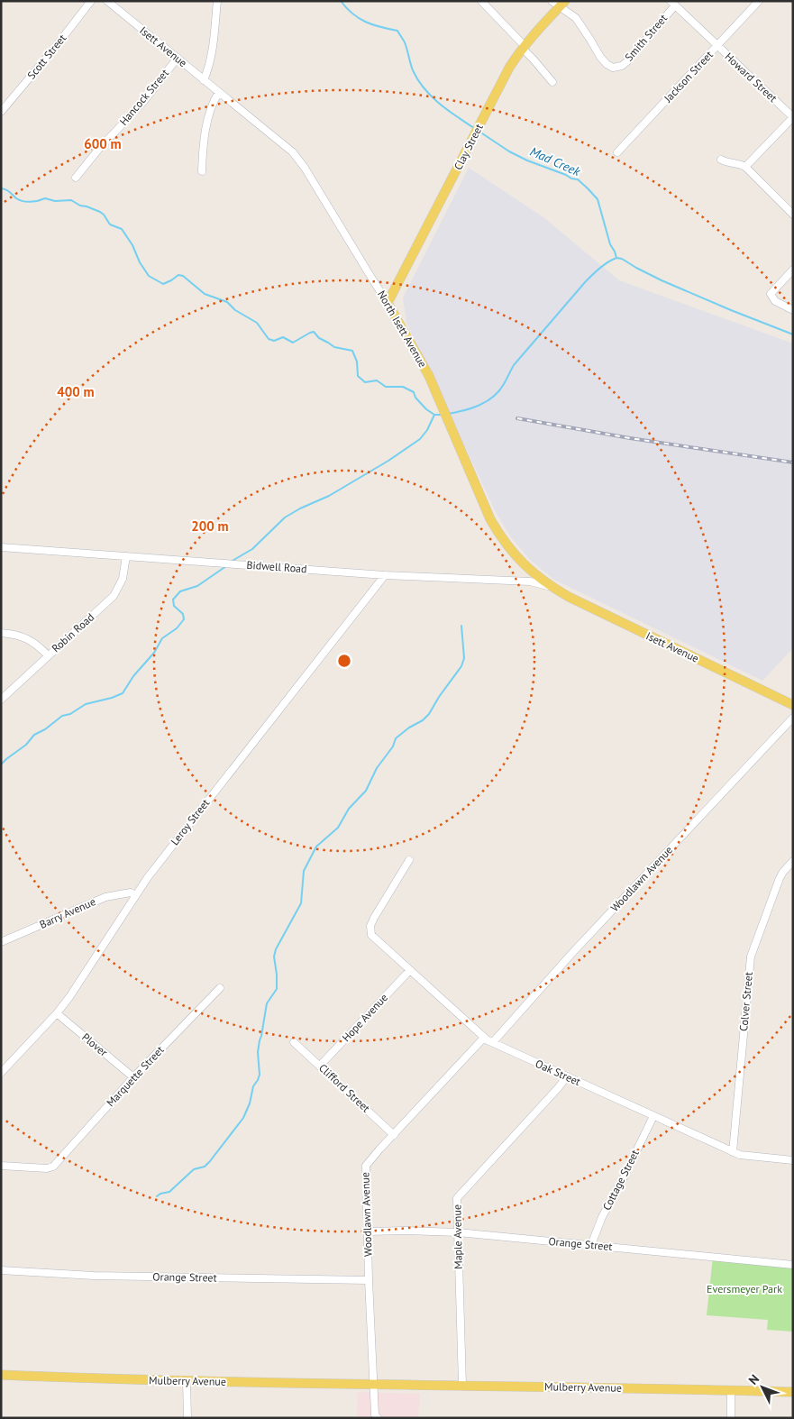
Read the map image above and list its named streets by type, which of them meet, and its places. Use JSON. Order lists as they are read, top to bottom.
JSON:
{
  "streets": {
    "main road": [
      "Isett Avenue",
      "Clay Street",
      "North Isett Avenue",
      "Mulberry Avenue"
    ],
    "street": [
      "Smith Street",
      "Scott Street",
      "Jackson Street",
      "Howard Street",
      "Hancock Street",
      "Bidwell Road",
      "Robin Road",
      "Leroy Street",
      "Woodlawn Avenue",
      "Barry Avenue",
      "Colver Street",
      "Hope Avenue",
      "Plover",
      "Oak Street",
      "Marquette Street",
      "Clifford Street",
      "Cottage Street",
      "Maple Avenue",
      "Orange Street"
    ]
  },
  "crossings": [
    ["Smith Street", "Howard Street"],
    ["Smith Street", "Clay Street"],
    ["Isett Avenue", "Hancock Street"],
    ["Isett Avenue", "North Isett Avenue"],
    ["Isett Avenue", "Bidwell Road"],
    ["Jackson Street", "Howard Street"],
    ["Clay Street", "North Isett Avenue"],
    ["North Isett Avenue", "Bidwell Road"],
    ["Bidwell Road", "Robin Road"],
    ["Bidwell Road", "Leroy Street"],
    ["Leroy Street", "Barry Avenue"],
    ["Leroy Street", "Plover"],
    ["Woodlawn Avenue", "Oak Street"],
    ["Woodlawn Avenue", "Clifford Street"],
    ["Woodlawn Avenue", "Orange Street"],
    ["Woodlawn Avenue", "Mulberry Avenue"],
    ["Colver Street", "Oak Street"],
    ["Hope Avenue", "Oak Street"],
    ["Hope Avenue", "Clifford Street"],
    ["Plover", "Marquette Street"],
    ["Oak Street", "Cottage Street"],
    ["Oak Street", "Maple Avenue"],
    ["Cottage Street", "Orange Street"],
    ["Maple Avenue", "Orange Street"],
    ["Maple Avenue", "Mulberry Avenue"]
  ],
  "water": ["Mad Creek"],
  "parks": ["Eversmeyer Park"],
  "north": "top left",
  "rings": ["600 m", "400 m", "200 m"]
}
